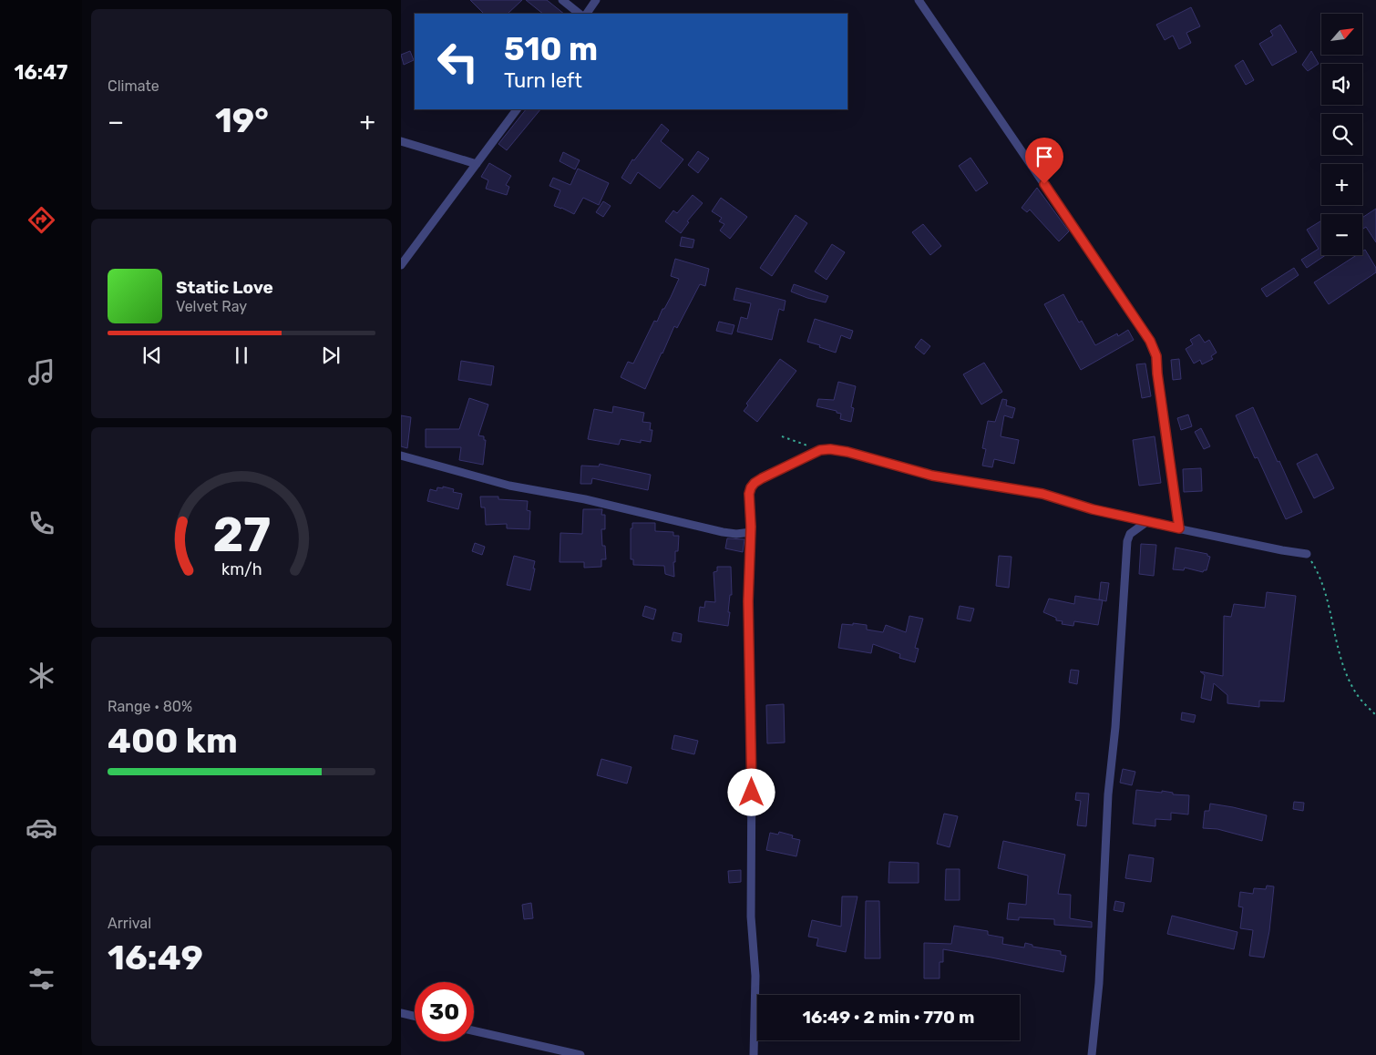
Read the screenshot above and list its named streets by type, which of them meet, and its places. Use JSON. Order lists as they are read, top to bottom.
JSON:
{
  "north": "top right",
  "page": {
    "tabs": "16:47",
    "tile": [
      "Climate",
      ["Range · 80%", "400 km"],
      ["Arrival", "16:49"]
    ],
    "map_buttons": ["+", "−"],
    "turn": ["510 m", "Turn left"],
    "heat": ["−", "19°", "+"],
    "song": ["Static Love", "Velvet Ray"],
    "limit": "30",
    "trip": "16:49 · 2 min · 770 m",
    "gauge": ["27", "km/h"]
  }
}
